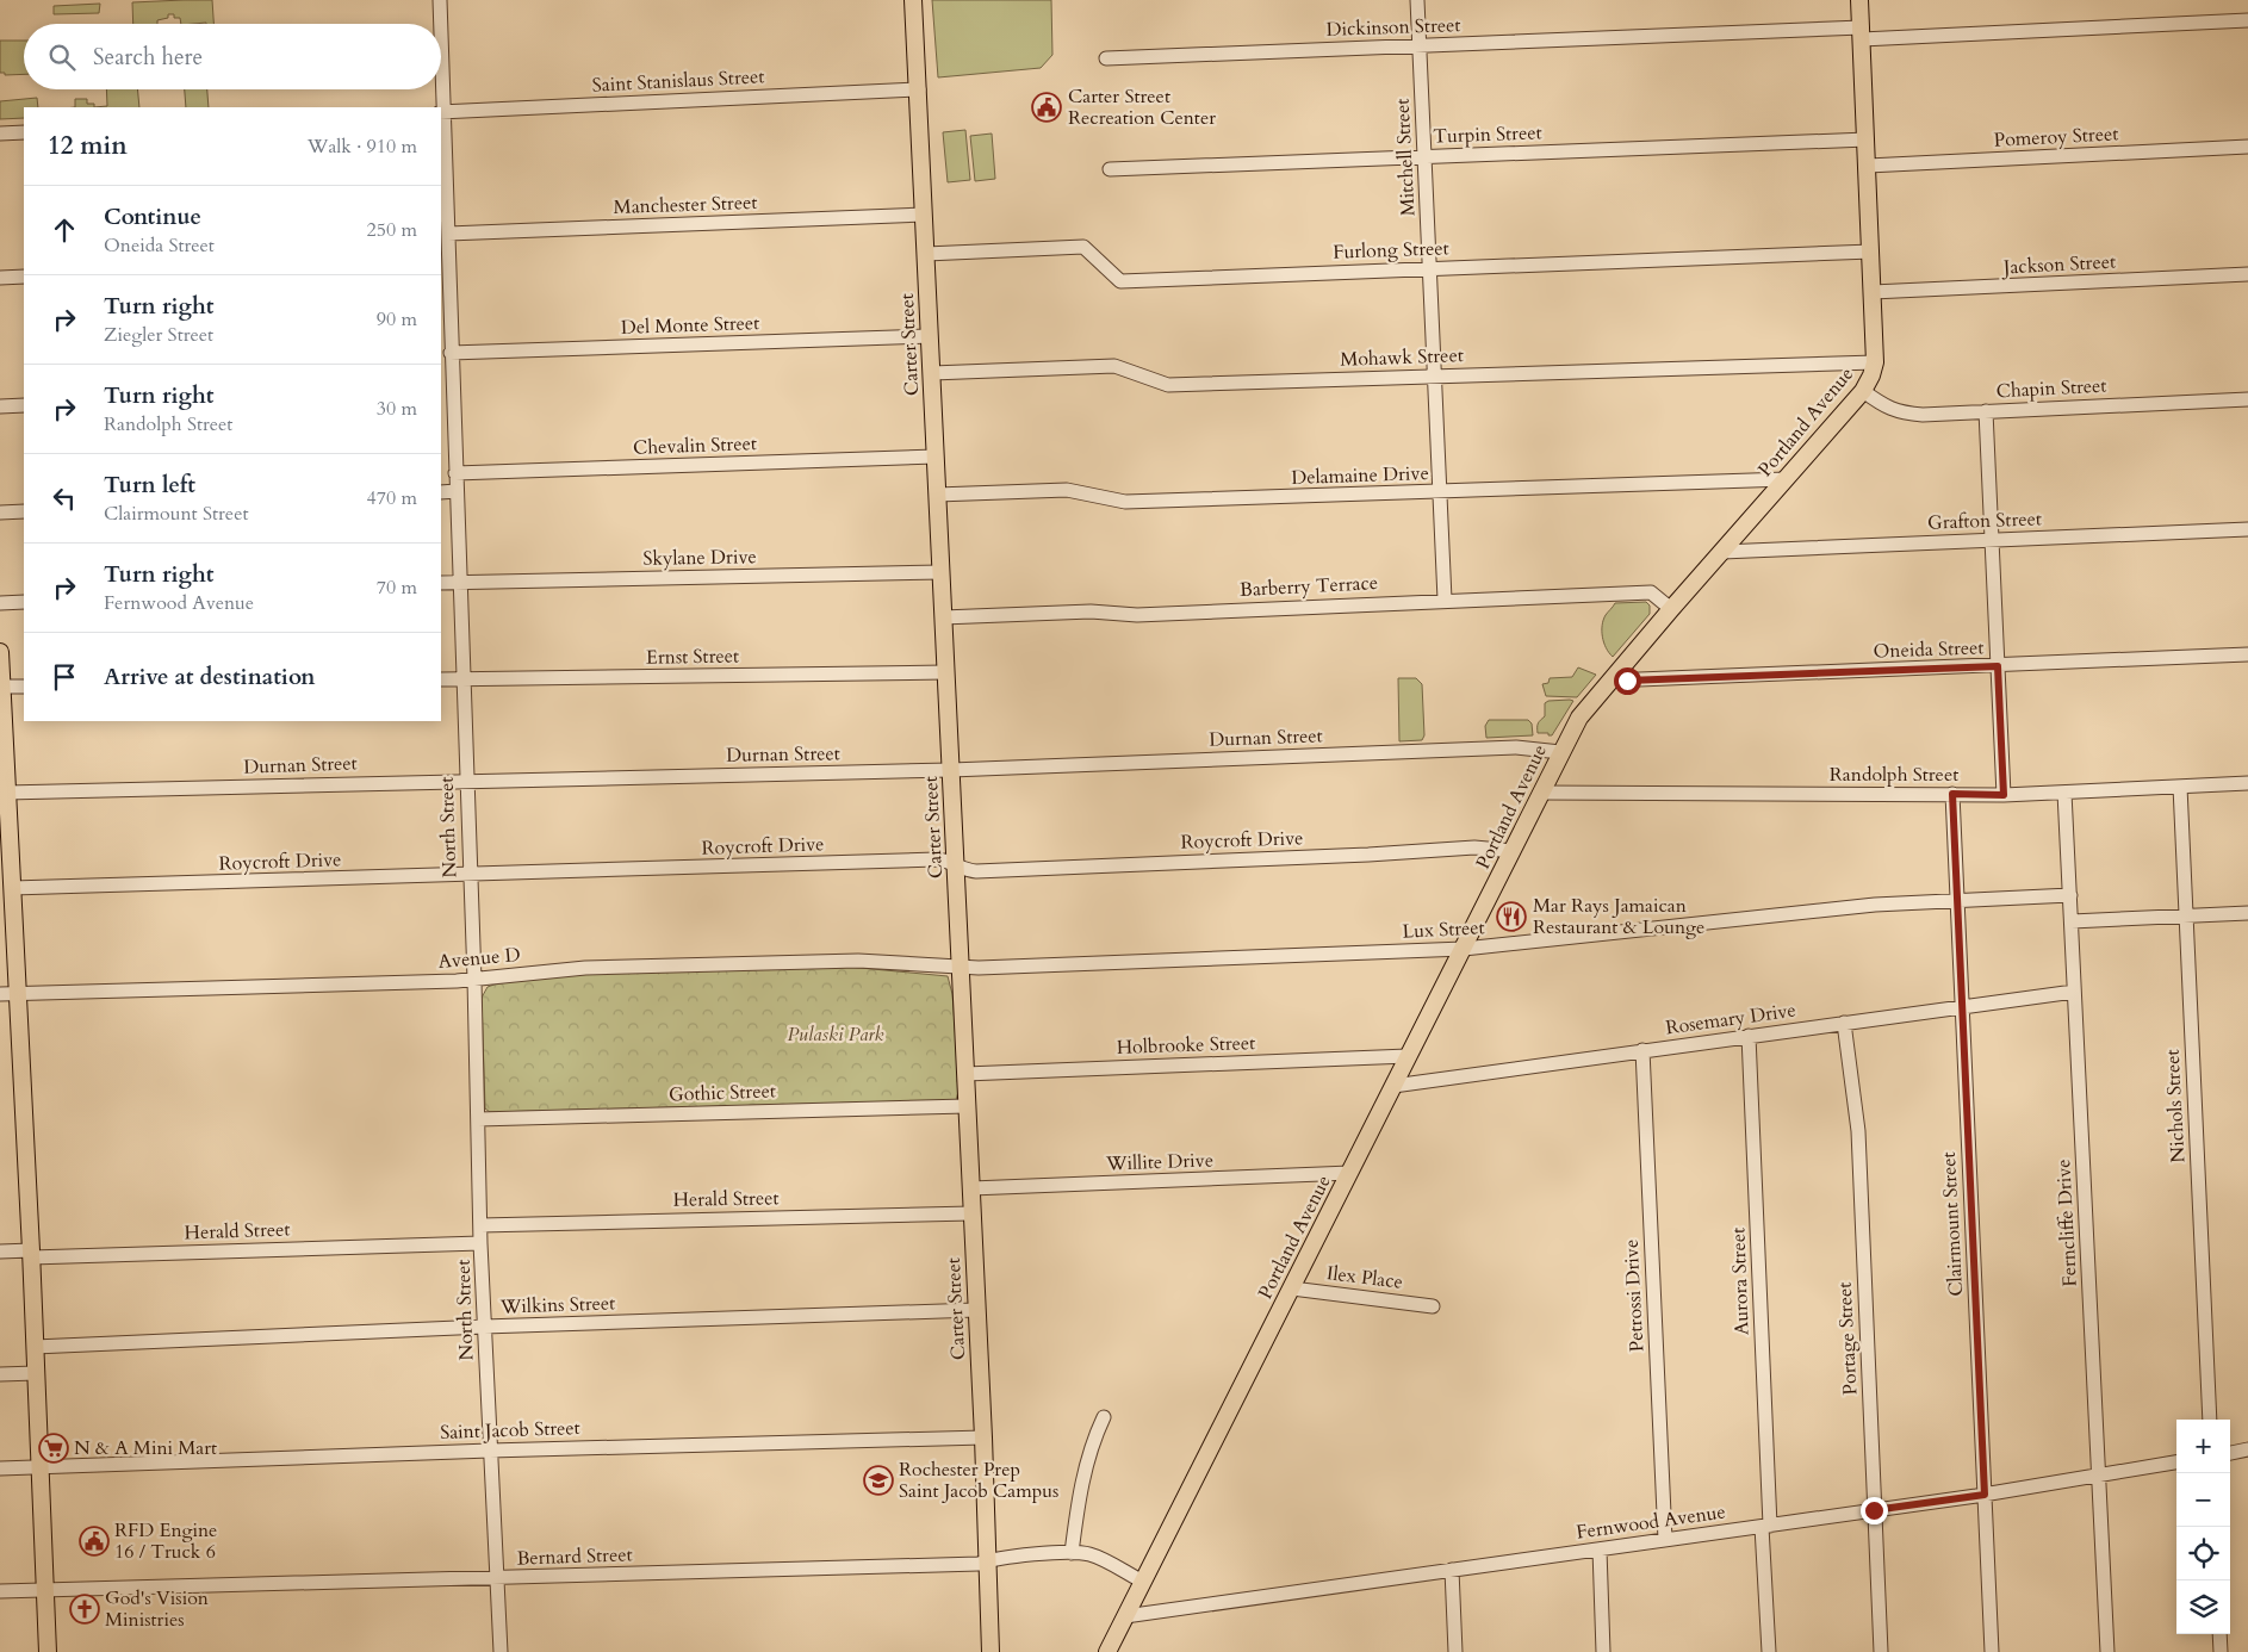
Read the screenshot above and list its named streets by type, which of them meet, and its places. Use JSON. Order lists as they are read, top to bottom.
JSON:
{
  "streets": {
    "main road": ["Carter Street", "Portland Avenue"],
    "street": [
      "Dickinson Street",
      "Saint Stanislaus Street",
      "Turpin Street",
      "Pomeroy Street",
      "Mitchell Street",
      "Manchester Street",
      "Furlong Street",
      "Jackson Street",
      "Del Monte Street",
      "Mohawk Street",
      "Chapin Street",
      "Chevalin Street",
      "Delamaine Drive",
      "Grafton Street",
      "Skylane Drive",
      "Barberry Terrace",
      "Oneida Street",
      "Ernst Street",
      "Durnan Street",
      "Randolph Street",
      "North Street",
      "Roycroft Drive",
      "Lux Street",
      "Avenue D",
      "Rosemary Drive",
      "Holbrooke Street",
      "Gothic Street",
      "Nichols Street",
      "Willite Drive",
      "Herald Street",
      "Ferncliffe Drive",
      "Clairmount Street",
      "Ilex Place",
      "Aurora Street",
      "Petrossi Drive",
      "Wilkins Street",
      "Portage Street",
      "Saint Jacob Street",
      "Fernwood Avenue",
      "Bernard Street"
    ]
  },
  "crossings": [
    ["Dickinson Street", "Mitchell Street"],
    ["Dickinson Street", "Portland Avenue"],
    ["Saint Stanislaus Street", "Carter Street"],
    ["Saint Stanislaus Street", "North Street"],
    ["Turpin Street", "Mitchell Street"],
    ["Turpin Street", "Portland Avenue"],
    ["Pomeroy Street", "Portland Avenue"],
    ["Mitchell Street", "Furlong Street"],
    ["Mitchell Street", "Mohawk Street"],
    ["Mitchell Street", "Delamaine Drive"],
    ["Mitchell Street", "Barberry Terrace"],
    ["Manchester Street", "Carter Street"],
    ["Manchester Street", "North Street"],
    ["Furlong Street", "Carter Street"],
    ["Furlong Street", "Portland Avenue"],
    ["Jackson Street", "Portland Avenue"],
    ["Del Monte Street", "Carter Street"],
    ["Del Monte Street", "North Street"],
    ["Carter Street", "Mohawk Street"],
    ["Carter Street", "Chevalin Street"],
    ["Carter Street", "Delamaine Drive"],
    ["Carter Street", "Skylane Drive"],
    ["Carter Street", "Barberry Terrace"],
    ["Carter Street", "Ernst Street"],
    ["Carter Street", "Durnan Street"],
    ["Carter Street", "Roycroft Drive"],
    ["Carter Street", "Lux Street"],
    ["Carter Street", "Avenue D"],
    ["Carter Street", "Holbrooke Street"],
    ["Carter Street", "Gothic Street"],
    ["Carter Street", "Willite Drive"],
    ["Carter Street", "Herald Street"],
    ["Carter Street", "Wilkins Street"],
    ["Carter Street", "Saint Jacob Street"],
    ["Carter Street", "Bernard Street"],
    ["Mohawk Street", "Portland Avenue"],
    ["Chapin Street", "Portland Avenue"],
    ["Portland Avenue", "Delamaine Drive"],
    ["Portland Avenue", "Grafton Street"],
    ["Portland Avenue", "Barberry Terrace"],
    ["Portland Avenue", "Oneida Street"],
    ["Portland Avenue", "Durnan Street"],
    ["Portland Avenue", "Randolph Street"],
    ["Portland Avenue", "Roycroft Drive"],
    ["Portland Avenue", "Lux Street"],
    ["Portland Avenue", "Rosemary Drive"],
    ["Portland Avenue", "Holbrooke Street"],
    ["Portland Avenue", "Willite Drive"],
    ["Portland Avenue", "Ilex Place"],
    ["Portland Avenue", "Fernwood Avenue"],
    ["Portland Avenue", "Bernard Street"],
    ["Chevalin Street", "North Street"],
    ["Skylane Drive", "North Street"],
    ["Ernst Street", "North Street"],
    ["Durnan Street", "North Street"],
    ["Randolph Street", "Nichols Street"],
    ["Randolph Street", "Ferncliffe Drive"],
    ["Randolph Street", "Clairmount Street"],
    ["North Street", "Roycroft Drive"],
    ["North Street", "Avenue D"],
    ["North Street", "Gothic Street"],
    ["North Street", "Herald Street"],
    ["North Street", "Wilkins Street"],
    ["North Street", "Saint Jacob Street"],
    ["North Street", "Bernard Street"],
    ["Lux Street", "Avenue D"],
    ["Lux Street", "Ferncliffe Drive"],
    ["Lux Street", "Clairmount Street"],
    ["Rosemary Drive", "Ferncliffe Drive"],
    ["Rosemary Drive", "Clairmount Street"],
    ["Rosemary Drive", "Aurora Street"],
    ["Rosemary Drive", "Petrossi Drive"],
    ["Rosemary Drive", "Portage Street"],
    ["Ferncliffe Drive", "Fernwood Avenue"],
    ["Clairmount Street", "Fernwood Avenue"],
    ["Aurora Street", "Fernwood Avenue"],
    ["Petrossi Drive", "Fernwood Avenue"],
    ["Portage Street", "Fernwood Avenue"]
  ],
  "parks": ["Pulaski Park"],
  "places": {
    "public building": ["Carter Street Recreation Center", "RFD Engine 16 / Truck 6"],
    "restaurant": ["Mar Rays Jamaican Restaurant & Lounge"],
    "supermarket": ["N & A Mini Mart"],
    "school or university": ["Rochester Prep Saint Jacob Campus"],
    "church": ["God's Vision Ministries"]
  },
  "page": {
    "search": "Search here",
    "heading": ["12 min", "Walk · 910 m"],
    "list": [
      ["Continue", "Oneida Street", "250 m"],
      ["Turn right", "Ziegler Street", "90 m"],
      ["Turn right", "Randolph Street", "30 m"],
      ["Turn left", "Clairmount Street", "470 m"],
      ["Turn right", "Fernwood Avenue", "70 m"],
      "Arrive at destination"
    ],
    "map_buttons": ["+", "−"]
  }
}
